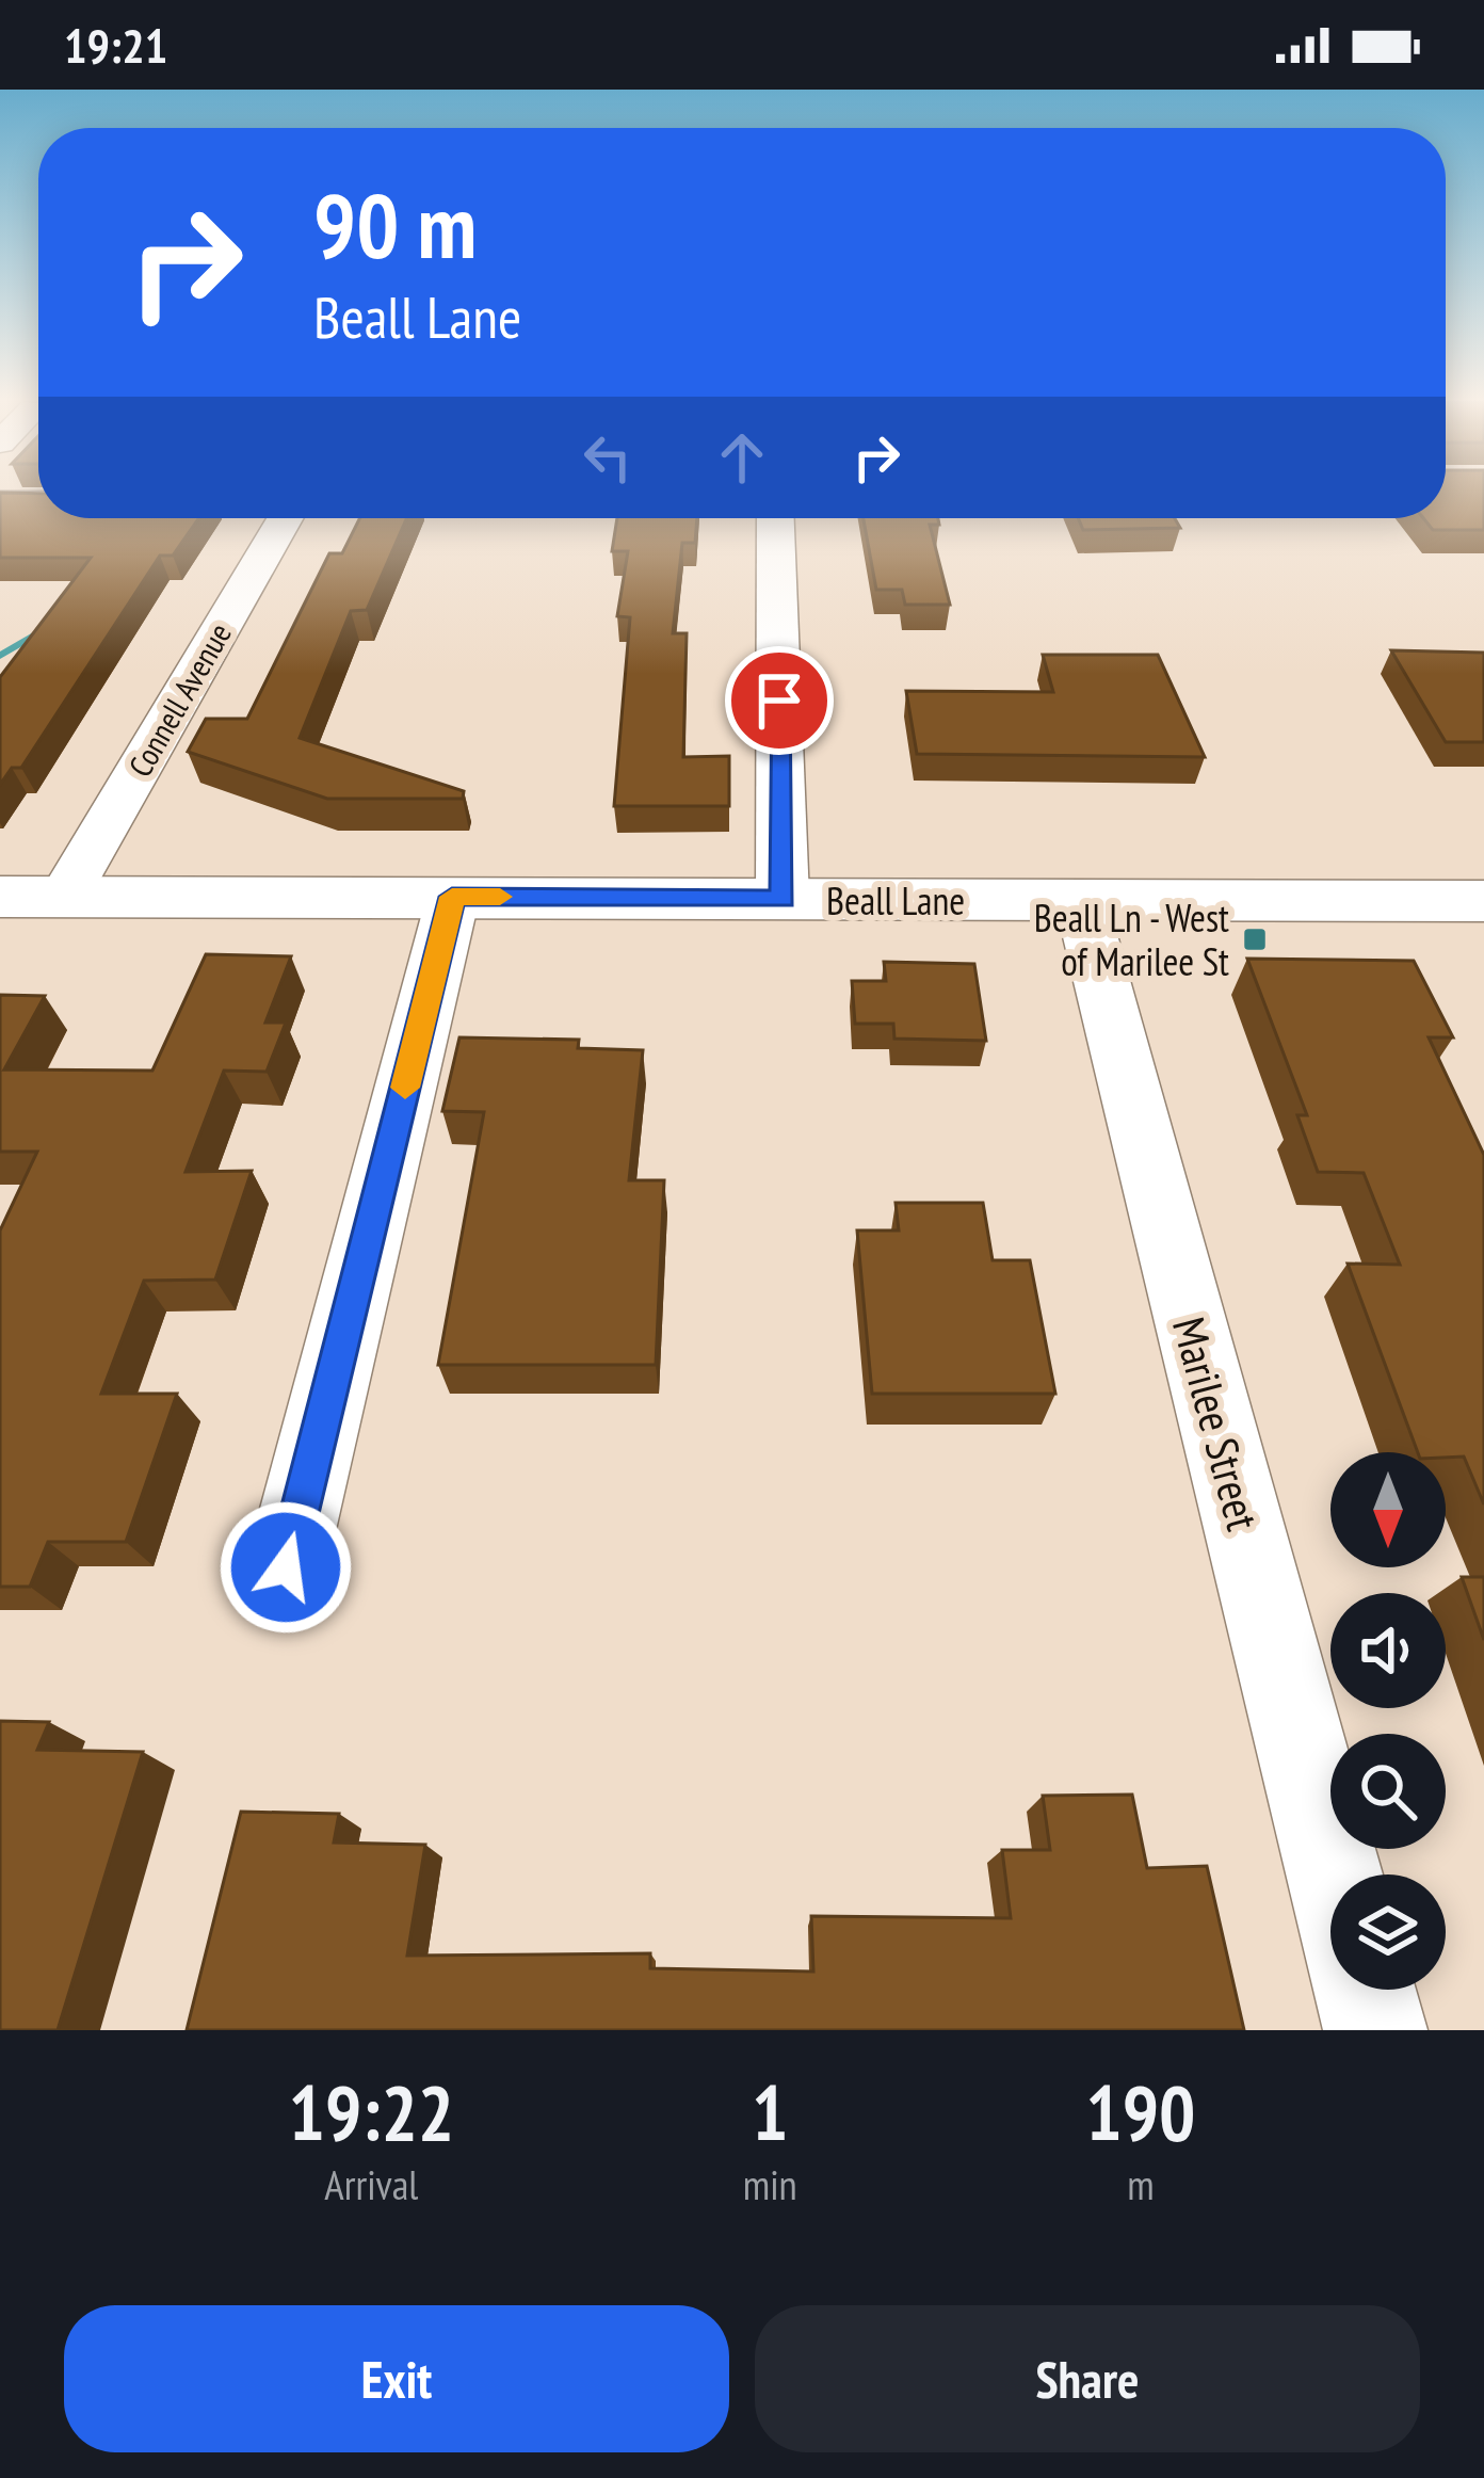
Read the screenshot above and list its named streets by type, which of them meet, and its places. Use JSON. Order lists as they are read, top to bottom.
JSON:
{
  "streets": {
    "street": ["Connell Avenue", "Beall Lane", "Marilee Street"]
  },
  "crossings": [
    ["Connell Avenue", "Beall Lane"],
    ["Beall Lane", "Marilee Street"]
  ],
  "places": {
    "transit": ["Beall Ln - West of Marilee St"]
  },
  "north": "bottom",
  "page": {
    "status": "19:21",
    "turn": ["90 m", "Beall Lane"],
    "eta": [
      "19:22",
      "Arrival",
      "1",
      "min",
      "190",
      "m"
    ],
    "buttons": ["Exit", "Share"]
  }
}
